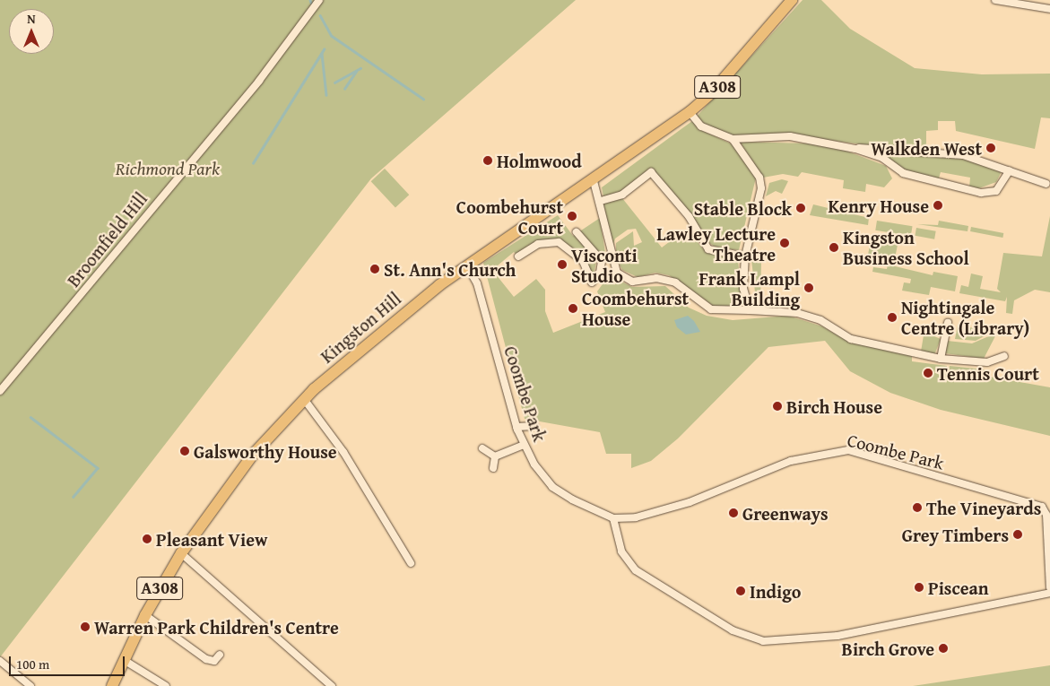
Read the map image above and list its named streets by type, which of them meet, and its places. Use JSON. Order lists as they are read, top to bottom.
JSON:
{
  "streets": {
    "main road": ["A308", "Kingston Hill"],
    "street": ["Broomfield Hill", "Coombe Park"]
  },
  "crossings": [
    ["Kingston Hill", "Coombe Park"]
  ],
  "parks": ["Richmond Park"],
  "places": [
    "Walkden West",
    "Holmwood",
    "Kenry House",
    "Stable Block",
    "Coombehurst Court",
    "Lawley Lecture Theatre",
    "Kingston Business School",
    "Visconti Studio",
    "St. Ann's Church",
    "Frank Lampl Building",
    "Coombehurst House",
    "Nightingale Centre (Library)",
    "Tennis Court",
    "Birch House",
    "Galsworthy House",
    "The Vineyards",
    "Greenways",
    "Grey Timbers",
    "Pleasant View",
    "Piscean",
    "Indigo",
    "Warren Park Children's Centre",
    "Birch Grove"
  ],
  "scale_bar": "100 m",
  "north": "top"
}
